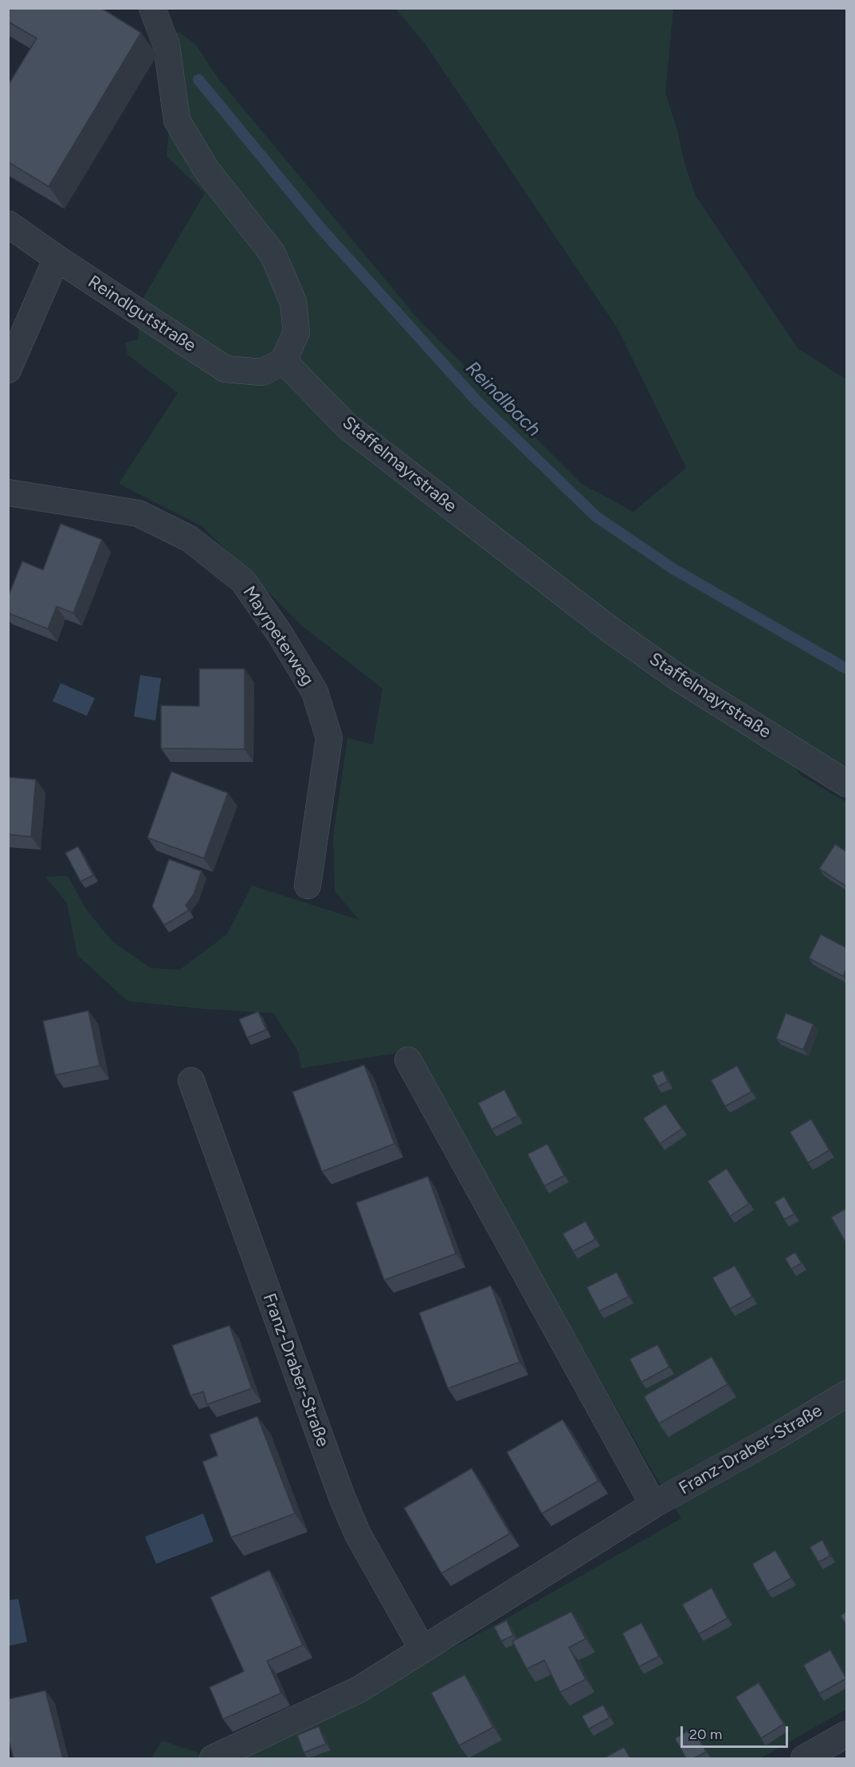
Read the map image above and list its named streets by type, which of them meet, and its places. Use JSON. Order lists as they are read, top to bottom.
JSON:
{
  "streets": {
    "street": [
      "Reindlgutstraße",
      "Staffelmayrstraße",
      "Mayrpeterweg",
      "Franz-Draber-Straße"
    ]
  },
  "crossings": [
    ["Reindlgutstraße", "Staffelmayrstraße"]
  ],
  "water": ["Reindlbach"],
  "scale_bar": "20 m"
}
